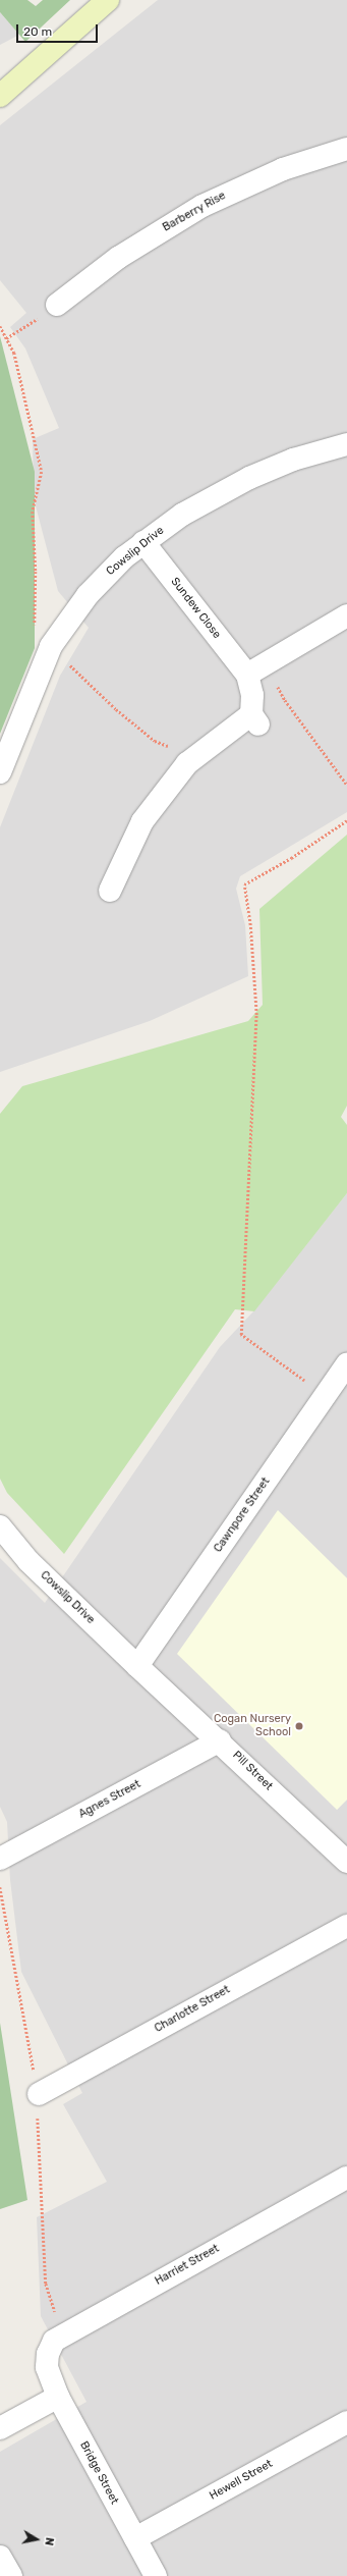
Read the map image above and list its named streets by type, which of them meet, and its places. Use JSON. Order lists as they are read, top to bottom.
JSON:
{
  "streets": {
    "street": [
      "Barberry Rise",
      "Cowslip Drive",
      "Sundew Close",
      "Cawnpore Street",
      "Pill Street",
      "Agnes Street",
      "Charlotte Street",
      "Harriet Street",
      "Bridge Street",
      "Hewell Street"
    ]
  },
  "crossings": [
    ["Cowslip Drive", "Sundew Close"],
    ["Cowslip Drive", "Cawnpore Street"],
    ["Cowslip Drive", "Pill Street"],
    ["Cawnpore Street", "Pill Street"],
    ["Pill Street", "Agnes Street"],
    ["Harriet Street", "Bridge Street"],
    ["Bridge Street", "Hewell Street"]
  ],
  "places": ["Cogan Nursery School"],
  "scale_bar": "20 m",
  "north": "right"
}
